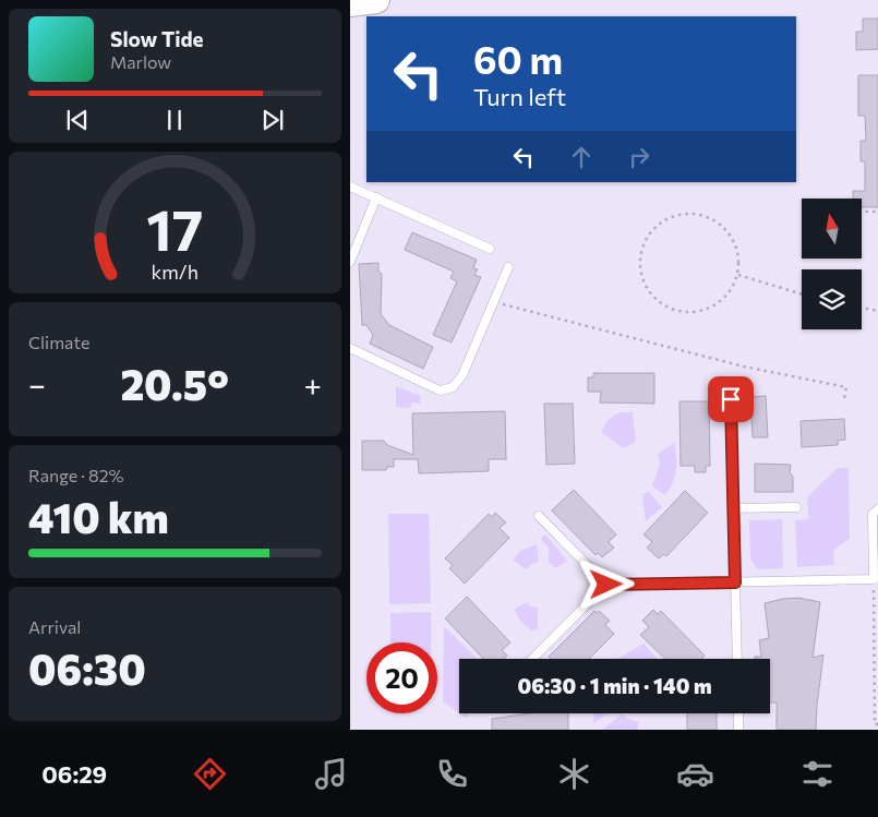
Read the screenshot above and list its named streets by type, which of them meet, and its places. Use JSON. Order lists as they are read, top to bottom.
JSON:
{
  "north": "top",
  "page": {
    "song": ["Slow Tide", "Marlow"],
    "turn": ["60 m", "Turn left"],
    "tile": [
      "Climate",
      ["Range · 82%", "410 km"],
      ["Arrival", "06:30"]
    ],
    "heat": ["−", "20.5°", "+"],
    "limit": "20",
    "trip": "06:30 · 1 min · 140 m",
    "tabs": "06:29",
    "gauge": ["17", "km/h"]
  }
}
